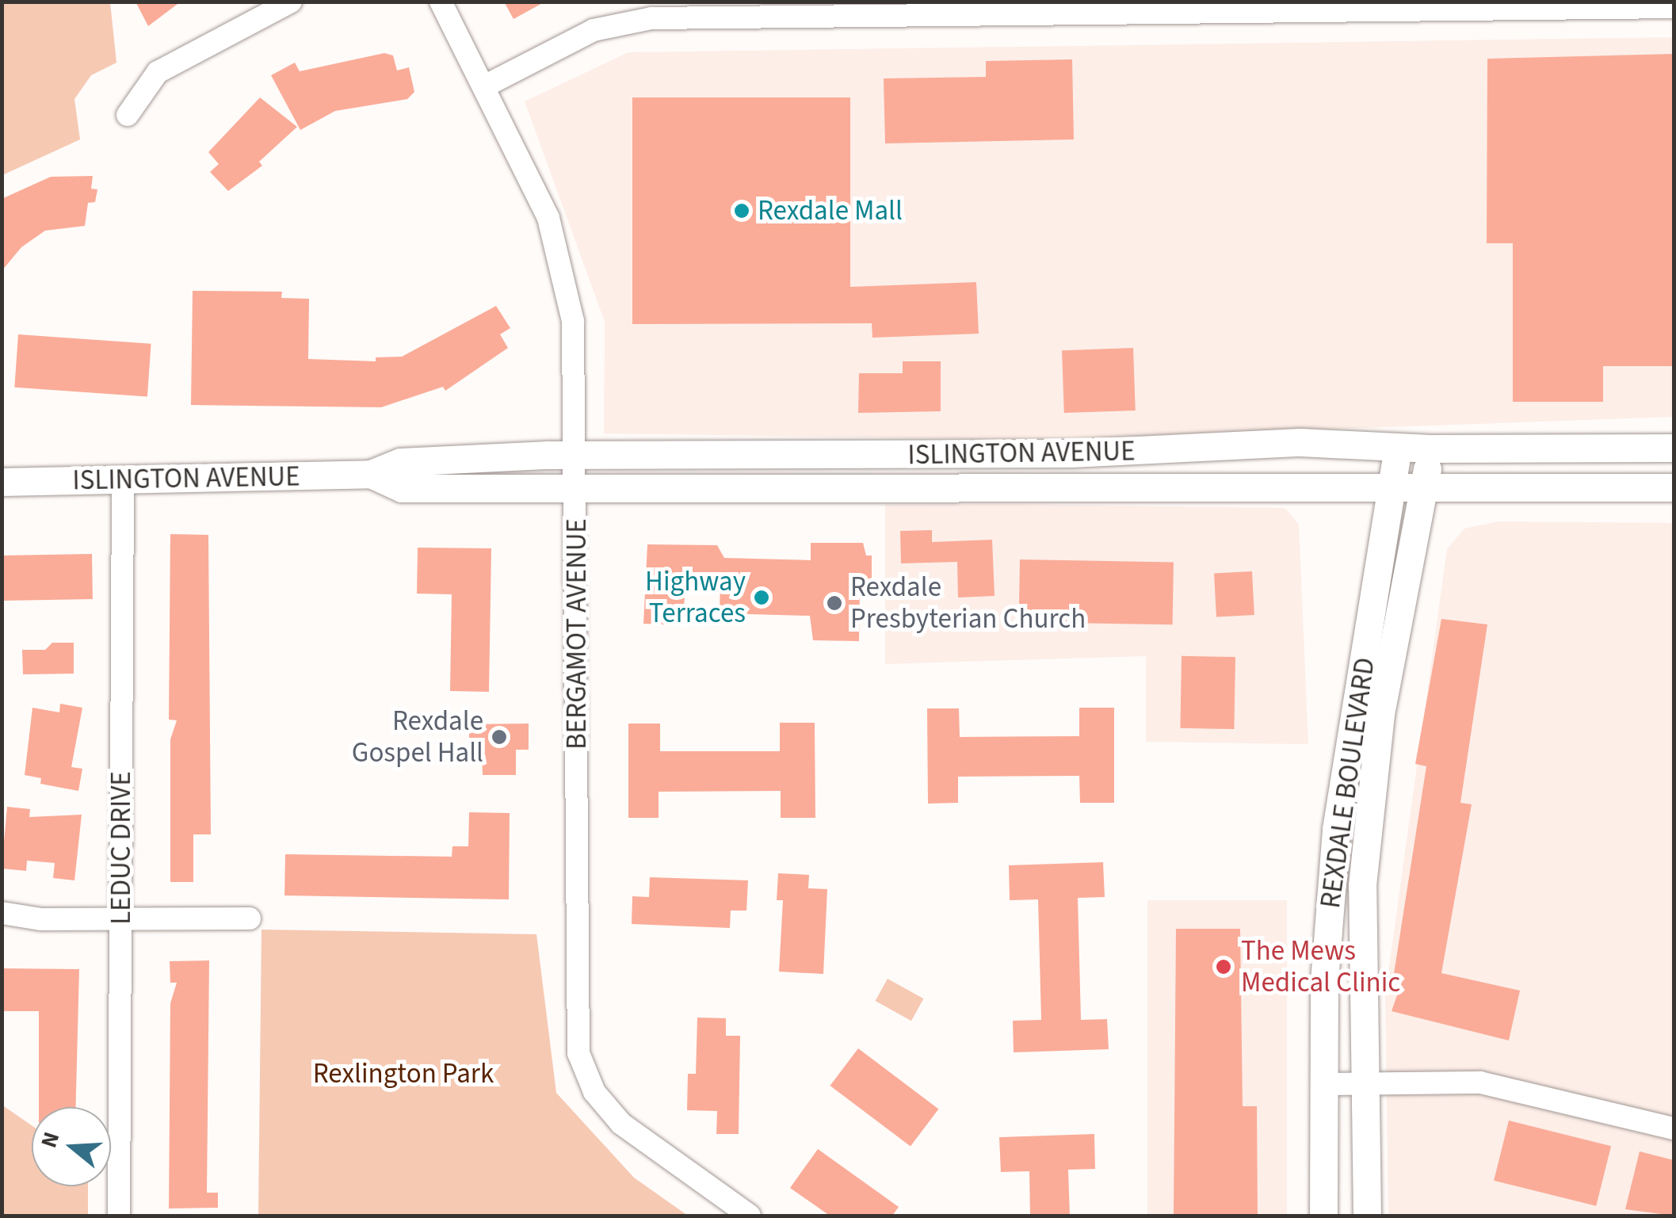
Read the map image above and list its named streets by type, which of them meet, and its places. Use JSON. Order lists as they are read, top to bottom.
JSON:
{
  "streets": {
    "main road": ["ISLINGTON AVENUE", "REXDALE BOULEVARD"],
    "street": ["BERGAMOT AVENUE", "LEDUC DRIVE"]
  },
  "crossings": [
    ["ISLINGTON AVENUE", "BERGAMOT AVENUE"],
    ["ISLINGTON AVENUE", "REXDALE BOULEVARD"],
    ["ISLINGTON AVENUE", "LEDUC DRIVE"]
  ],
  "parks": ["Rexlington Park"],
  "places": [
    "Rexdale Mall",
    "Highway Terraces",
    "Rexdale Presbyterian Church",
    "Rexdale Gospel Hall",
    "The Mews Medical Clinic"
  ],
  "north": "left"
}
